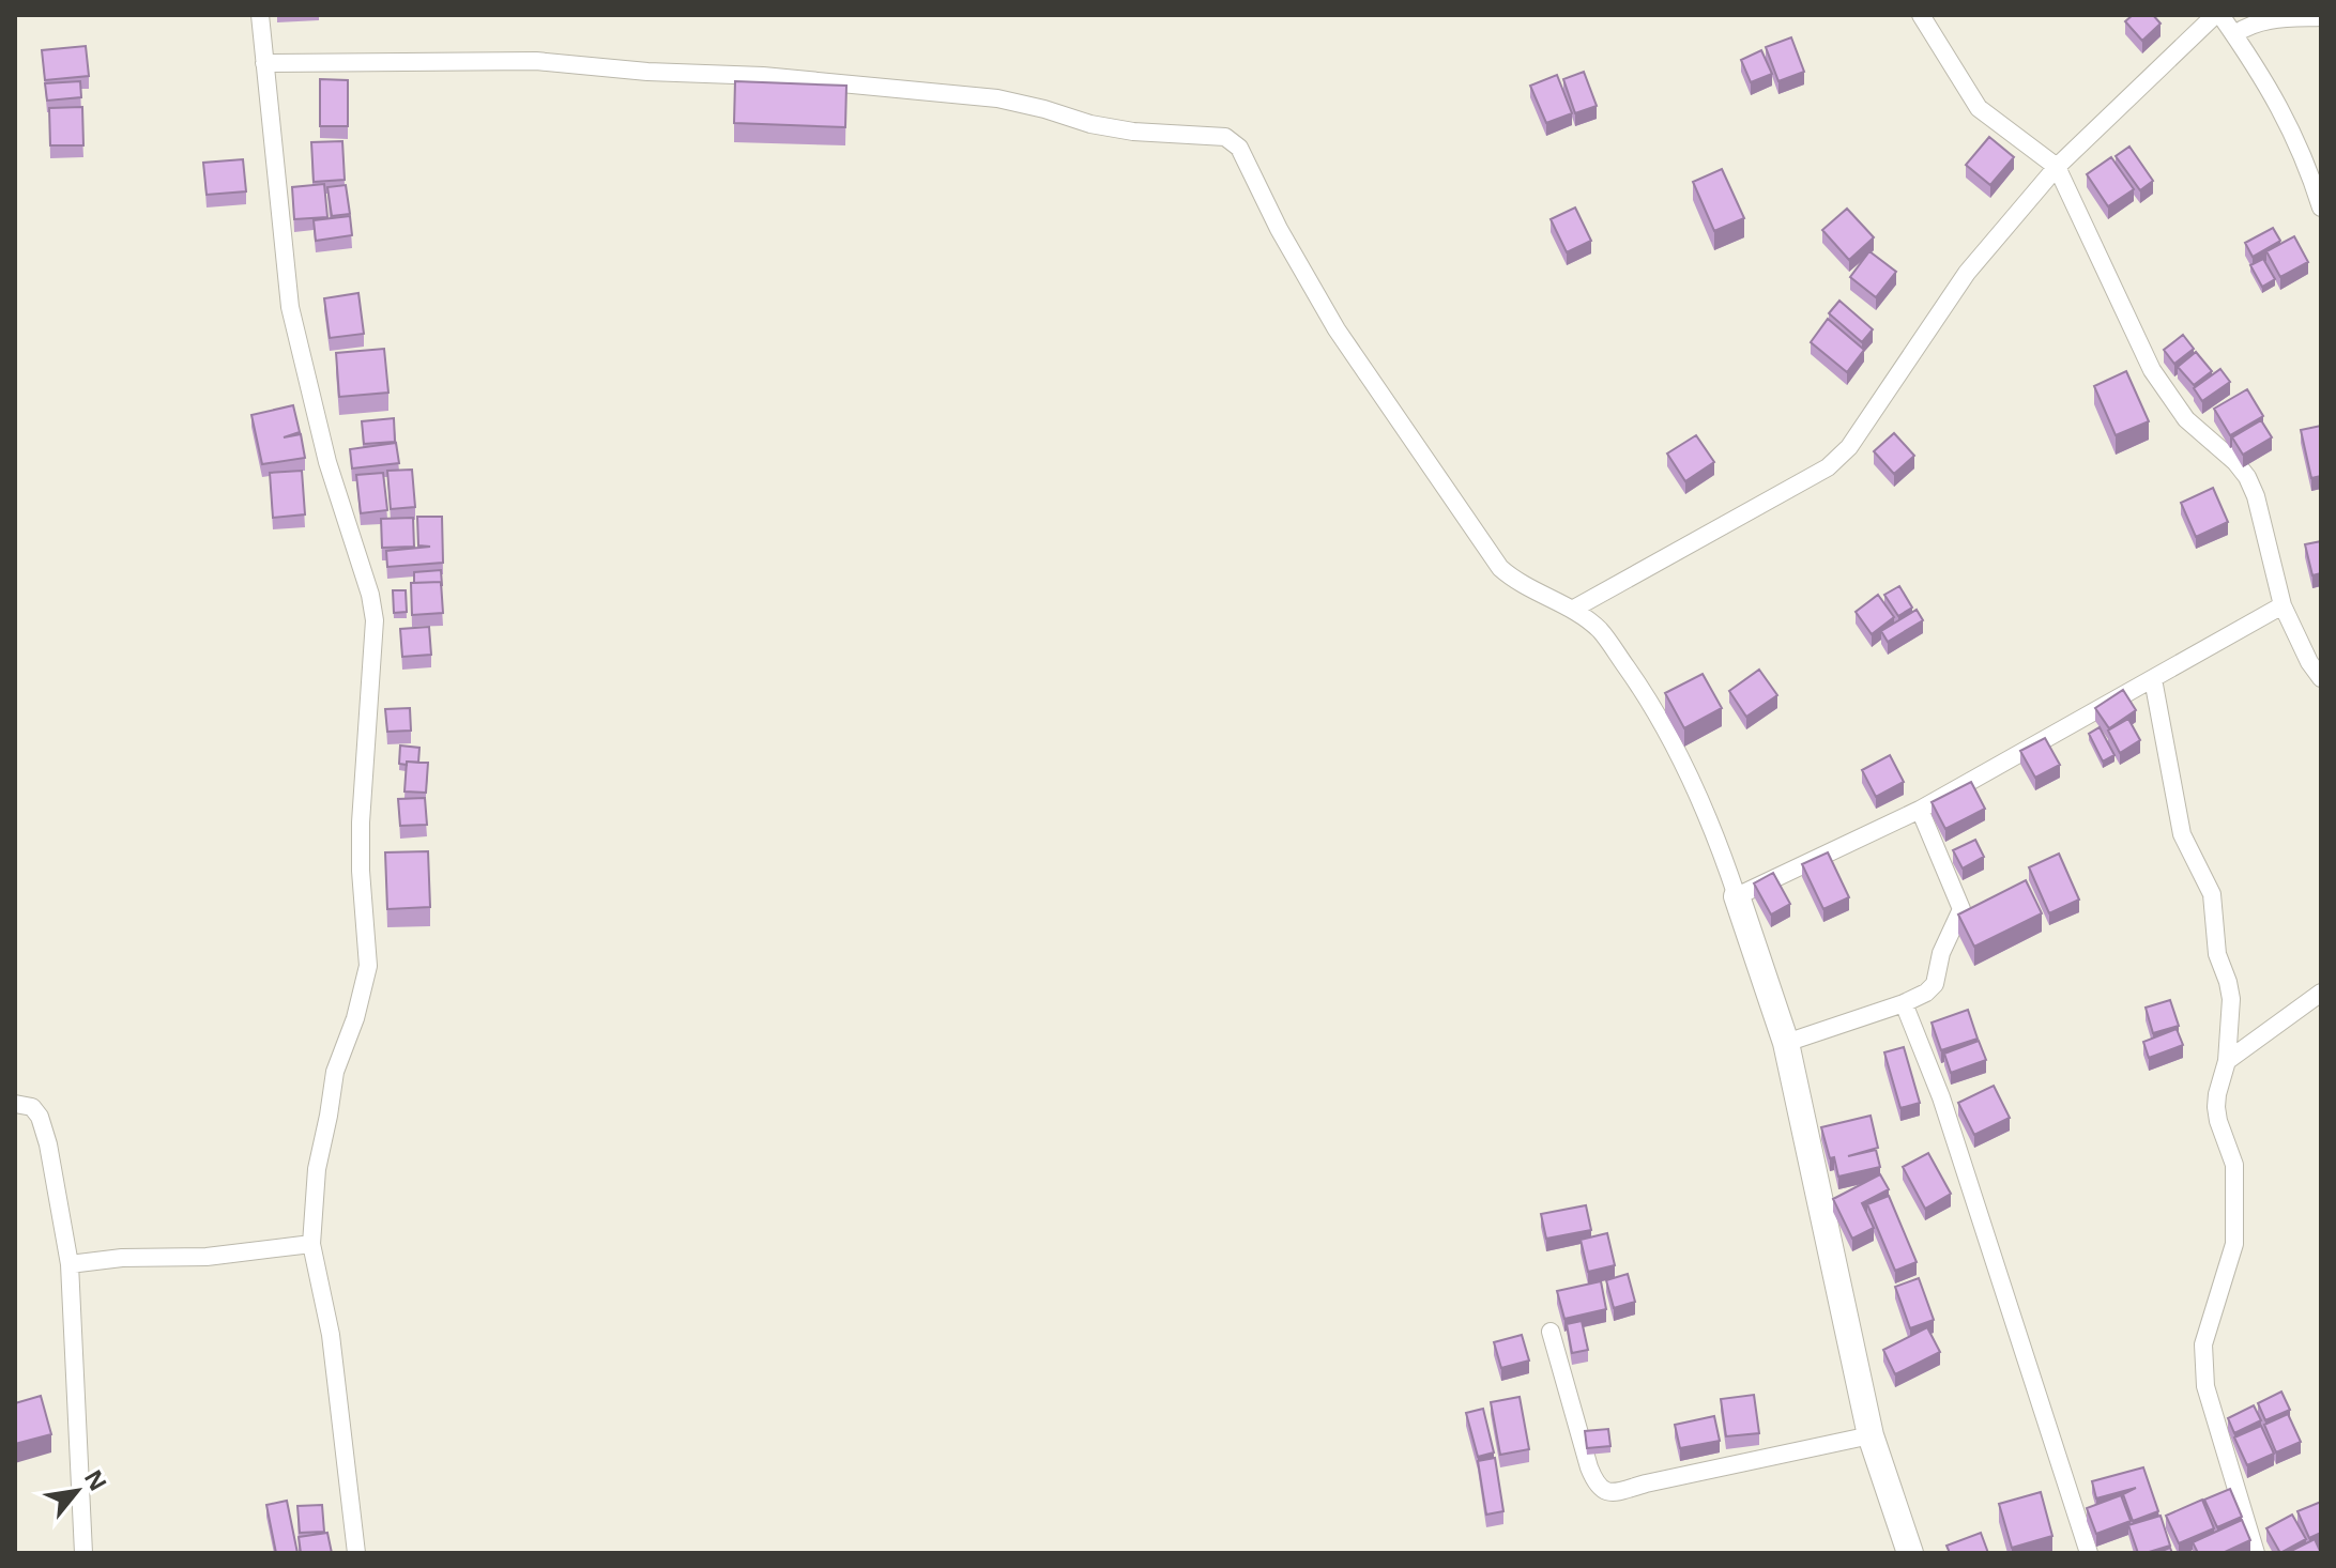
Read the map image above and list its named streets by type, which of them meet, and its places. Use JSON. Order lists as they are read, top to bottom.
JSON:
{
  "north": "top right"
}
